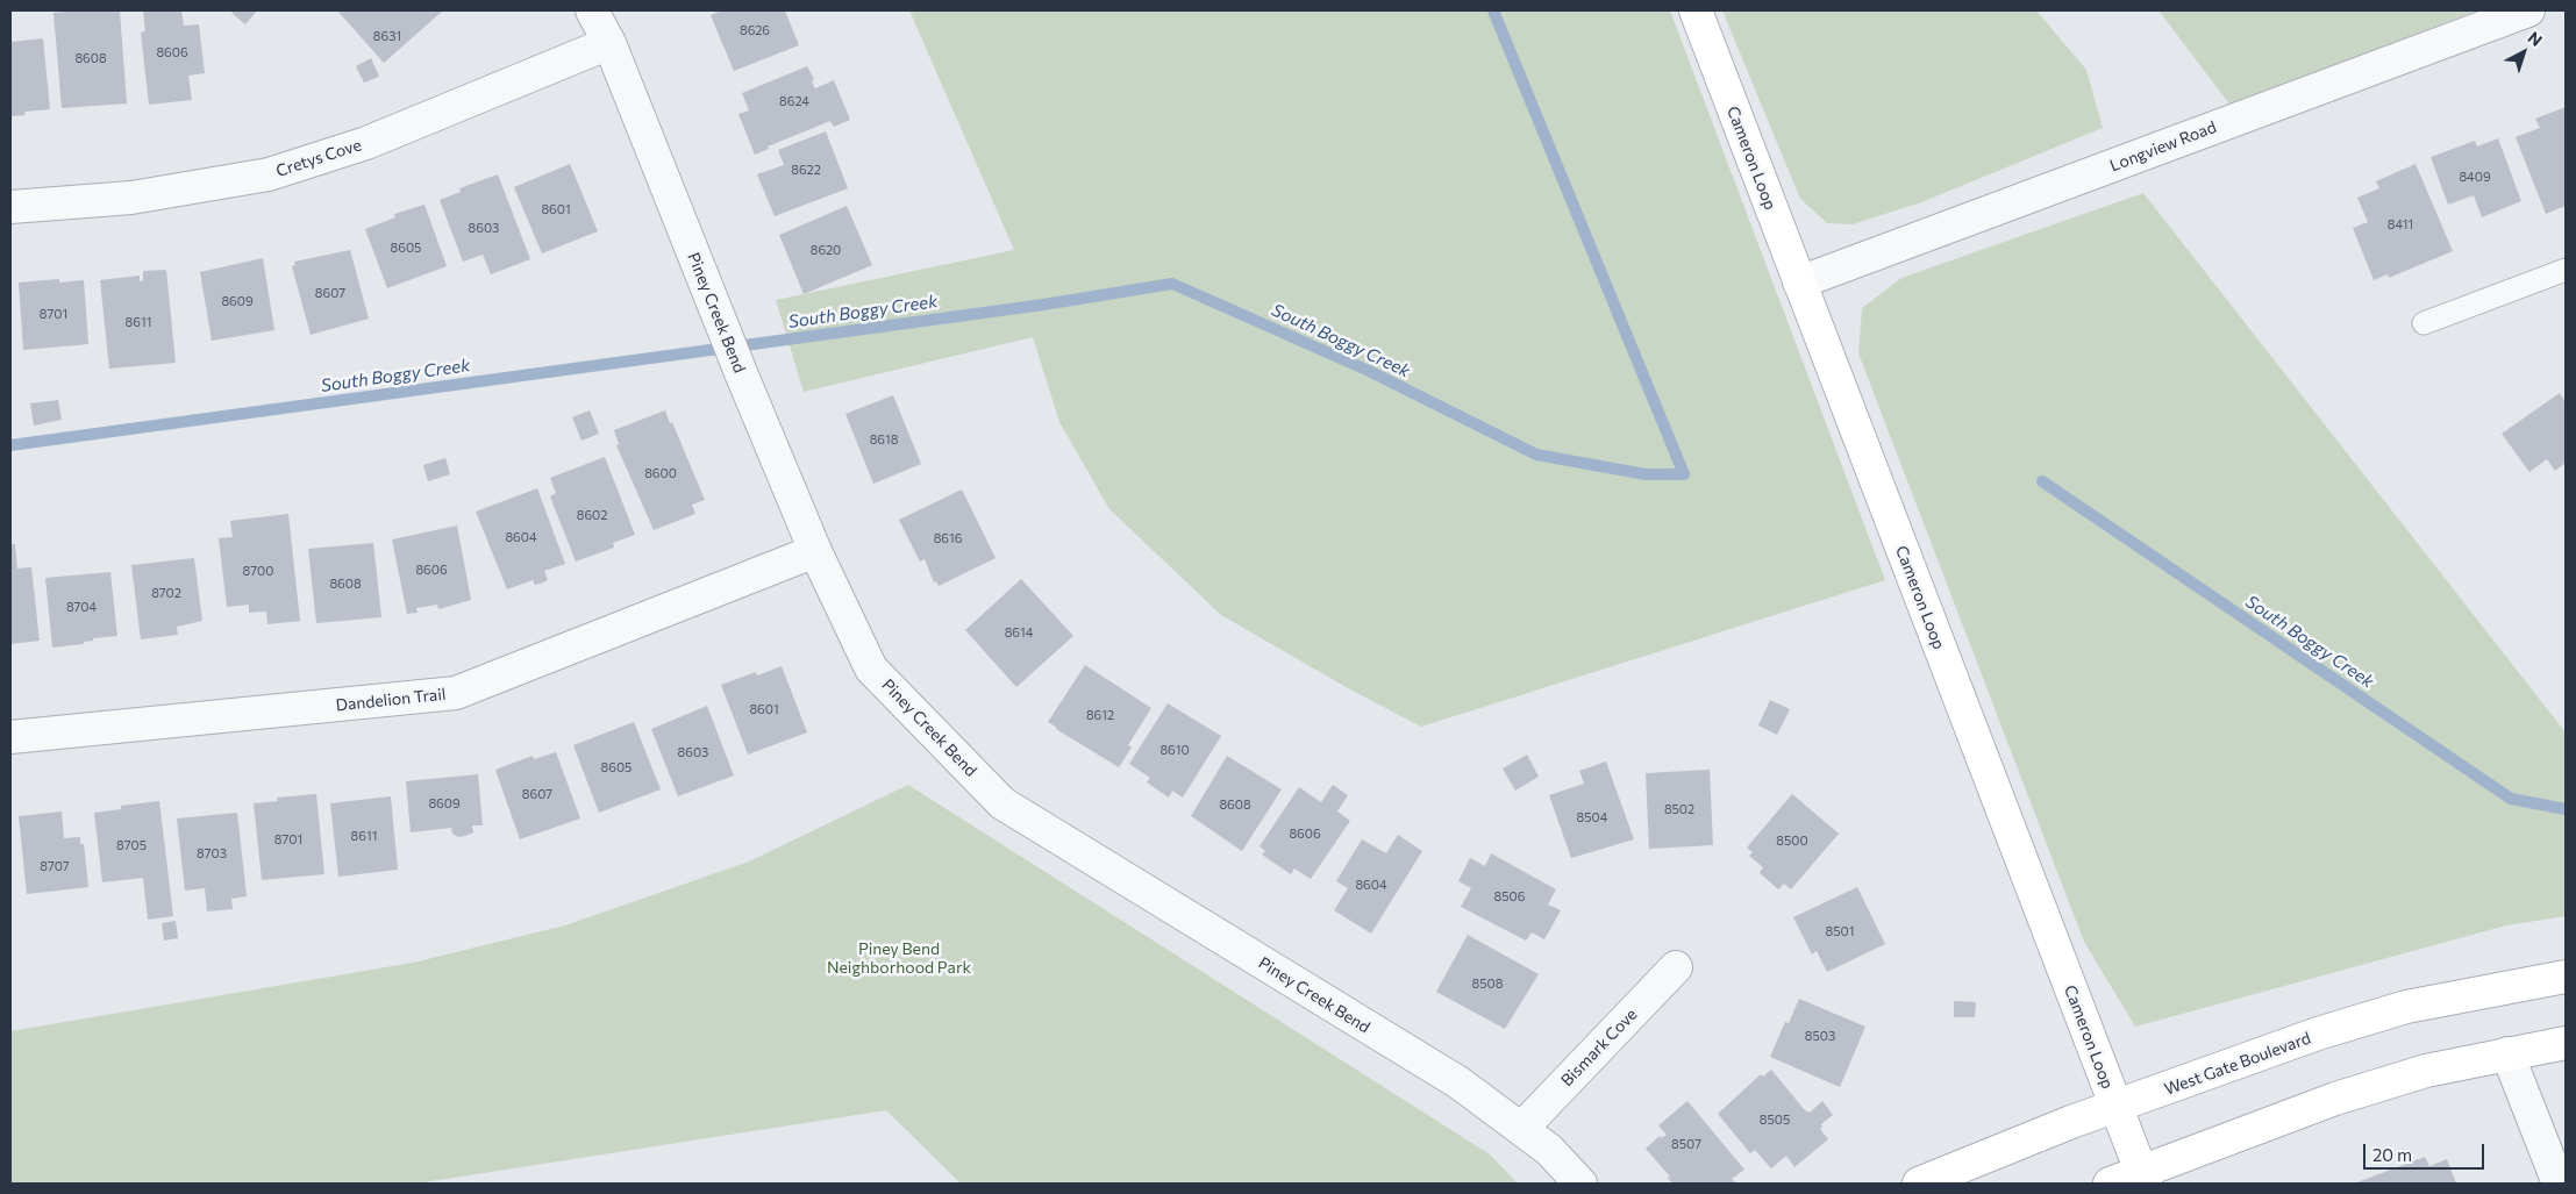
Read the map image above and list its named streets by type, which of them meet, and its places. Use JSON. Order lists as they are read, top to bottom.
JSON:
{
  "streets": {
    "street": [
      "Longview Road",
      "Cretys Cove",
      "Cameron Loop",
      "Piney Creek Bend",
      "Dandelion Trail",
      "Bismark Cove",
      "West Gate Boulevard"
    ]
  },
  "crossings": [
    ["Longview Road", "Cameron Loop"],
    ["Cretys Cove", "Piney Creek Bend"],
    ["Cameron Loop", "West Gate Boulevard"],
    ["Piney Creek Bend", "Dandelion Trail"],
    ["Piney Creek Bend", "Bismark Cove"]
  ],
  "water": ["South Boggy Creek"],
  "parks": ["Piney Bend Neighborhood Park"],
  "house_numbers": [
    "8626",
    "8631",
    "8606",
    "8608",
    "8624",
    "8622",
    "8409",
    "8601",
    "8411",
    "8603",
    "8605",
    "8620",
    "8607",
    "8609",
    "8701",
    "8611",
    "8618",
    "8600",
    "8602",
    "8604",
    "8616",
    "8606",
    "8700",
    "8608",
    "8702",
    "8704",
    "8614",
    "8601",
    "8612",
    "8610",
    "8603",
    "8605",
    "8607",
    "8609",
    "8608",
    "8502",
    "8504",
    "8606",
    "8611",
    "8701",
    "8500",
    "8705",
    "8703",
    "8707",
    "8604",
    "8506",
    "8501",
    "8508",
    "8503",
    "8505",
    "8507"
  ],
  "scale_bar": "20 m",
  "north": "top right"
}
